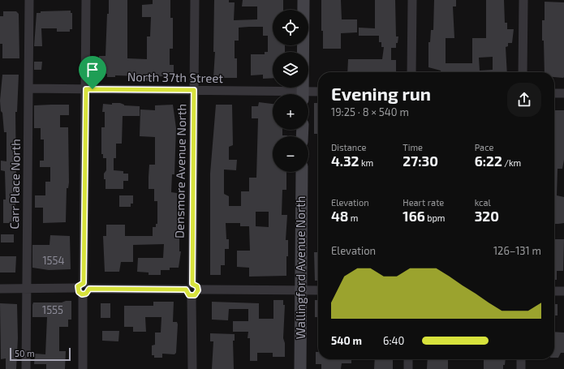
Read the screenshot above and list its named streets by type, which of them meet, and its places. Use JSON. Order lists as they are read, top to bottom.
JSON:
{
  "streets": {
    "street": [
      "North 37th Street",
      "Densmore Avenue North",
      "Carr Place North",
      "Wallingford Avenue North"
    ]
  },
  "crossings": [
    ["North 37th Street", "Densmore Avenue North"],
    ["North 37th Street", "Carr Place North"]
  ],
  "house_numbers": ["1554", "1555"],
  "scale_bar": "50 m",
  "page": {
    "map_buttons": ["+", "−"],
    "heading": ["Evening run", "19:25 · 8 × 540 m"],
    "stats": [
      ["Distance", "4.32 km"],
      ["Time", "27:30"],
      ["Pace", "6:22 /km"],
      ["Elevation", "48 m"],
      ["Heart rate", "166 bpm"],
      ["kcal", "320"]
    ],
    "chart": ["Elevation", "126–131 m"],
    "list": [
      {
        "name": "540 m",
        "note": "6:40"
      }
    ],
    "scale": "50 m"
  }
}
